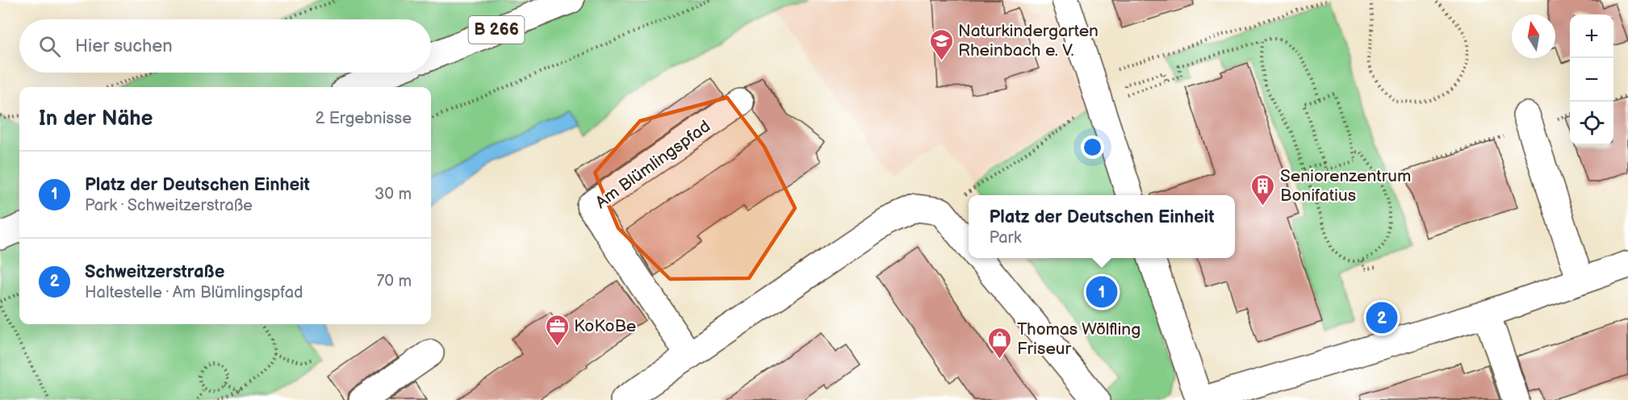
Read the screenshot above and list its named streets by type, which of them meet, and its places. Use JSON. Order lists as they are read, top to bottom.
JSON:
{
  "streets": {
    "street": ["B 266", "Am Blümlingspfad"]
  },
  "places": {
    "school or university": ["Naturkindergarten Rheinbach e. V."],
    "building": ["Seniorenzentrum Bonifatius"],
    "office": ["KoKoBe"],
    "shop": ["Thomas Wölfling Friseur"]
  },
  "north": "top",
  "page": {
    "map_buttons": ["+", "−"],
    "search": "Hier suchen",
    "heading": ["In der Nähe", "2 Ergebnisse"],
    "list": [
      {
        "mark": "1",
        "name": "Platz der Deutschen Einheit",
        "note": "Park · Schweitzerstraße",
        "value": "30 m"
      },
      {
        "mark": "2",
        "name": "Schweitzerstraße",
        "note": "Haltestelle · Am Blümlingspfad",
        "value": "70 m"
      }
    ],
    "popup": ["Platz der Deutschen Einheit", "Park"],
    "pins": ["1", "2"]
  }
}
